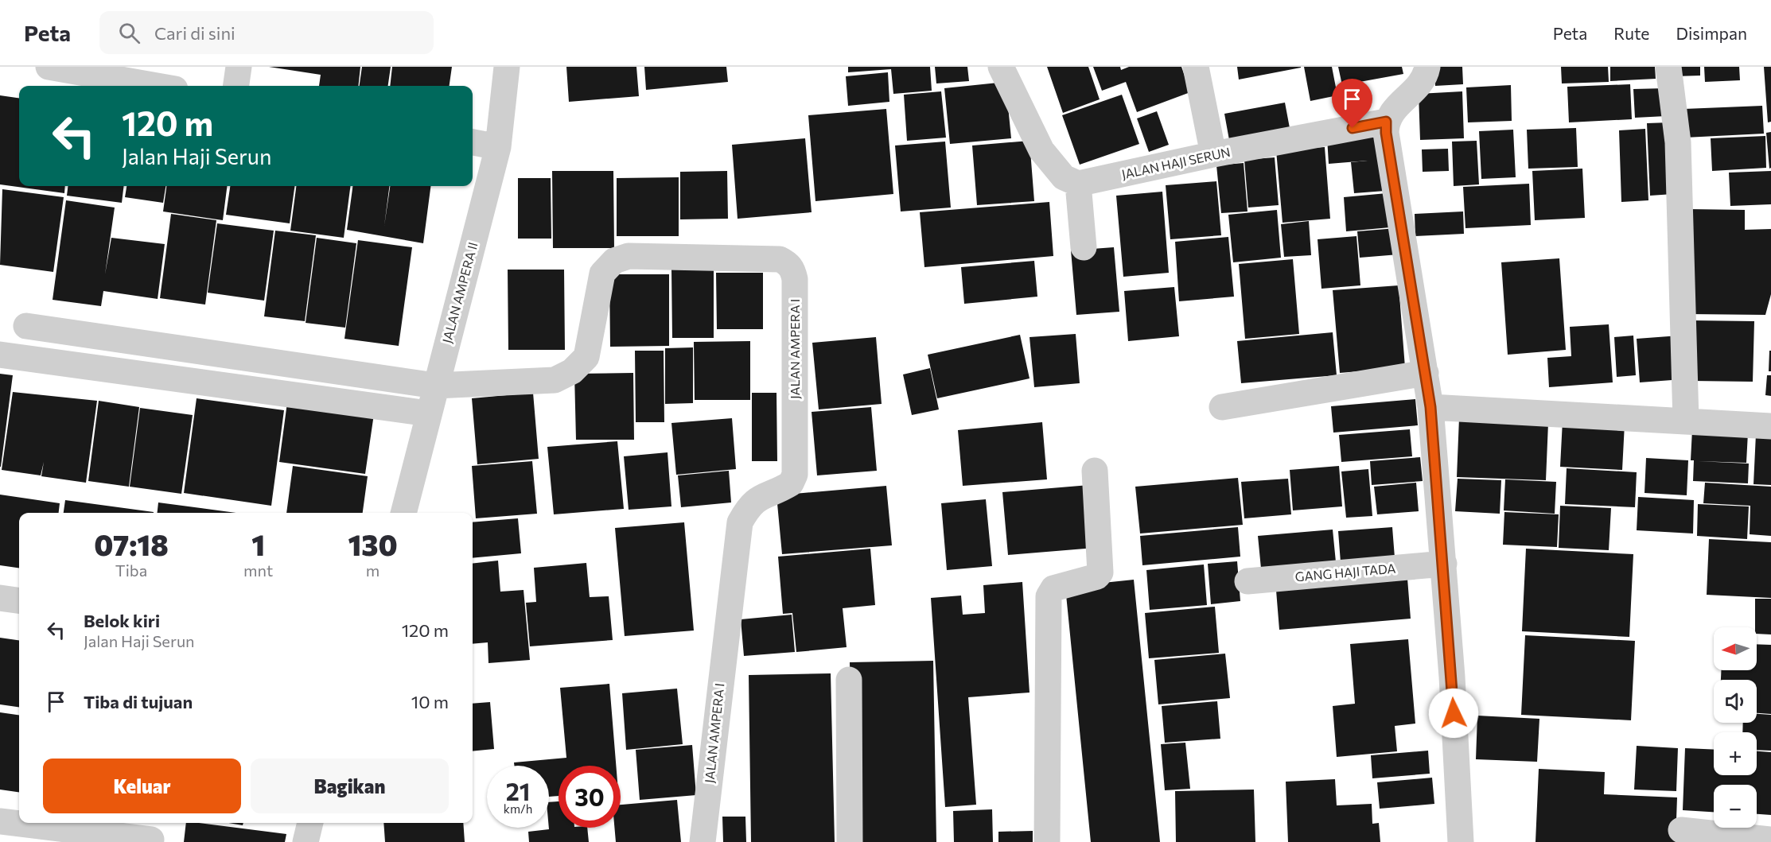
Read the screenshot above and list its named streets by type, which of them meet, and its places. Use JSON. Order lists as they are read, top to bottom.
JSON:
{
  "streets": {
    "street": [
      "JALAN HAJI SERUN",
      "JALAN AMPERA II",
      "JALAN AMPERA I",
      "GANG HAJI TADA"
    ]
  },
  "crossings": [
    ["JALAN AMPERA II", "JALAN AMPERA I"]
  ],
  "north": "left",
  "page": {
    "header": "Peta",
    "search": "Cari di sini",
    "nav": ["Peta", "Rute", "Disimpan"],
    "turn": ["120 m", "Jalan Haji Serun"],
    "eta": [
      "07:18",
      "Tiba",
      "1",
      "mnt",
      "130",
      "m"
    ],
    "list": [
      {
        "name": "Belok kiri",
        "note": "Jalan Haji Serun",
        "value": "120 m"
      },
      {
        "name": "Tiba di tujuan",
        "value": "10 m"
      }
    ],
    "map_buttons": ["+", "−"],
    "buttons": ["Keluar", "Bagikan"],
    "speed": "21 km/h",
    "limit": "30"
  }
}
